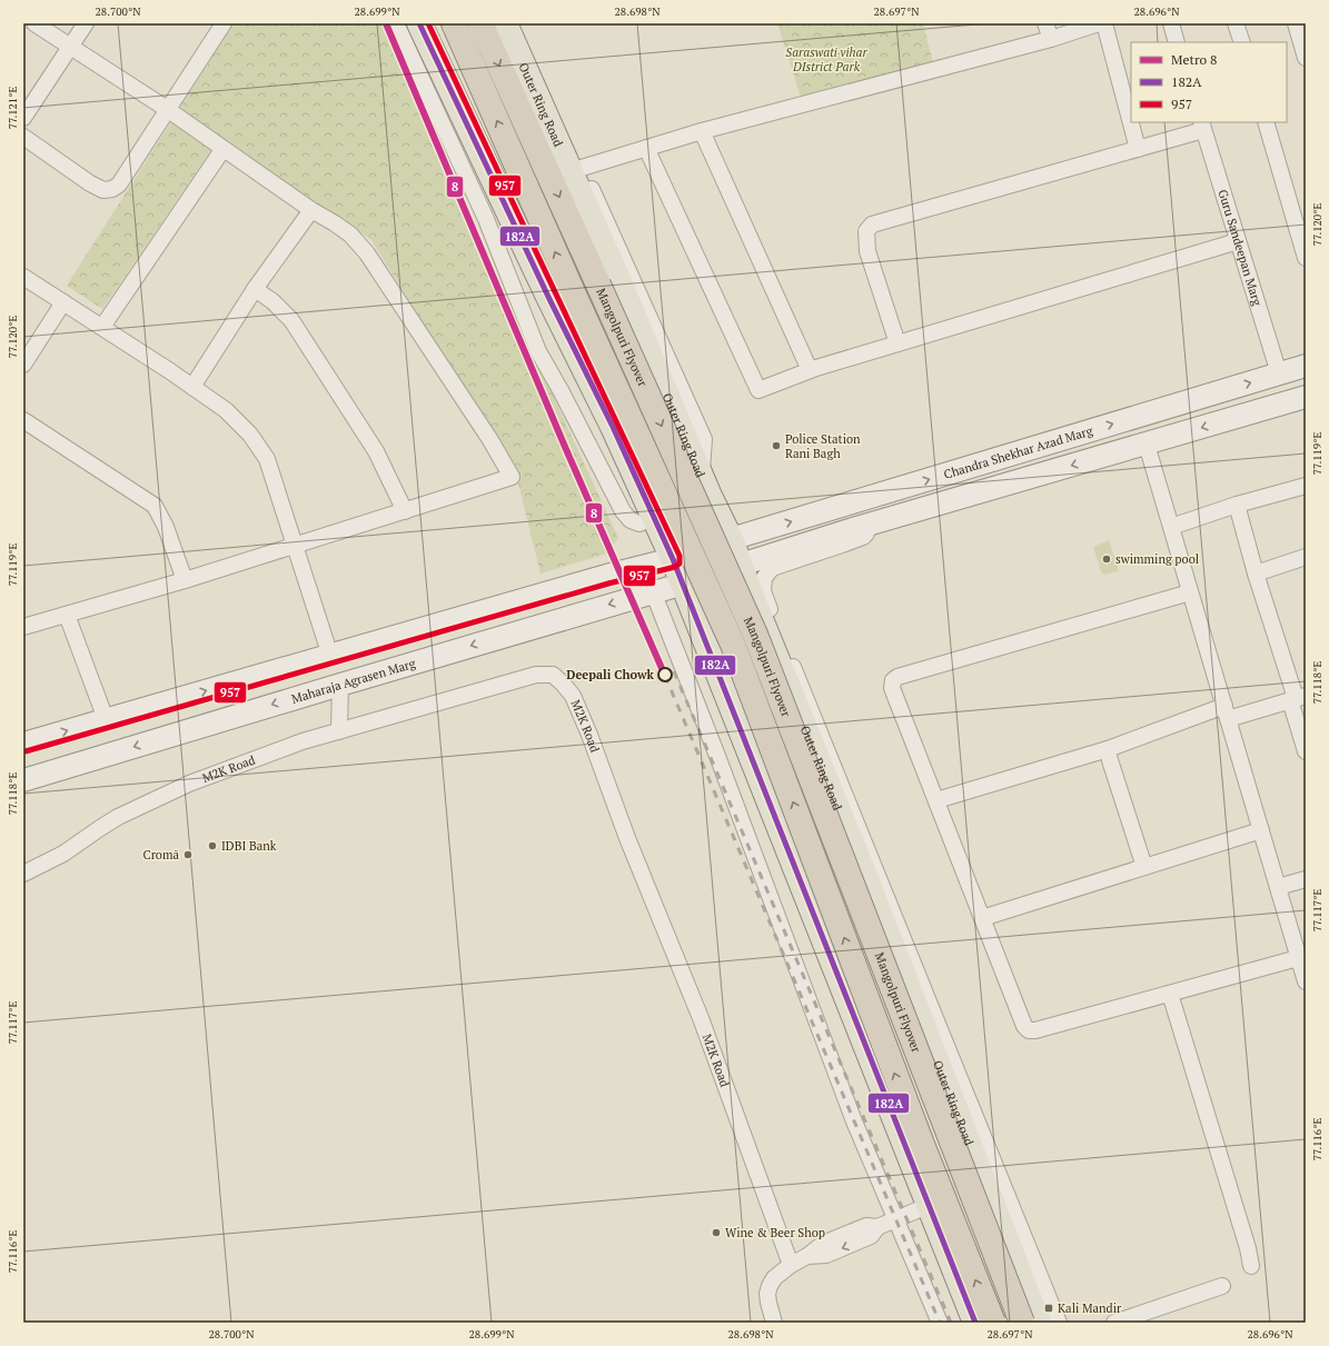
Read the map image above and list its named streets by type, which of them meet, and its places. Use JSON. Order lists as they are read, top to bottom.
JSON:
{
  "streets": {
    "highway": ["Mangolpuri Flyover"],
    "main road": ["Outer Ring Road"],
    "street": [
      "Guru Sandeepan Marg",
      "Chandra Shekhar Azad Marg",
      "Maharaja Agrasen Marg",
      "M2K Road"
    ]
  },
  "crossings": [
    ["Outer Ring Road", "Chandra Shekhar Azad Marg"],
    ["Guru Sandeepan Marg", "Chandra Shekhar Azad Marg"]
  ],
  "parks": ["Saraswati vihar DIstrict Park"],
  "places": {
    "other": [
      "Police Station Rani Bagh",
      "swimming pool",
      "Deepali Chowk",
      "IDBI Bank",
      "Cromā",
      "Wine & Beer Shop"
    ],
    "transit": ["Kali Mandir"]
  },
  "lines": ["metro line 8", "transit line 182A", "transit line 957"],
  "legend": ["Metro 8", "182A", "957"],
  "coordinates": [
    "28.700°N",
    "28.699°N",
    "28.698°N",
    "28.697°N",
    "28.696°N",
    "77.121°E",
    "77.120°E",
    "77.119°E",
    "77.118°E",
    "77.117°E",
    "77.116°E"
  ]
}
